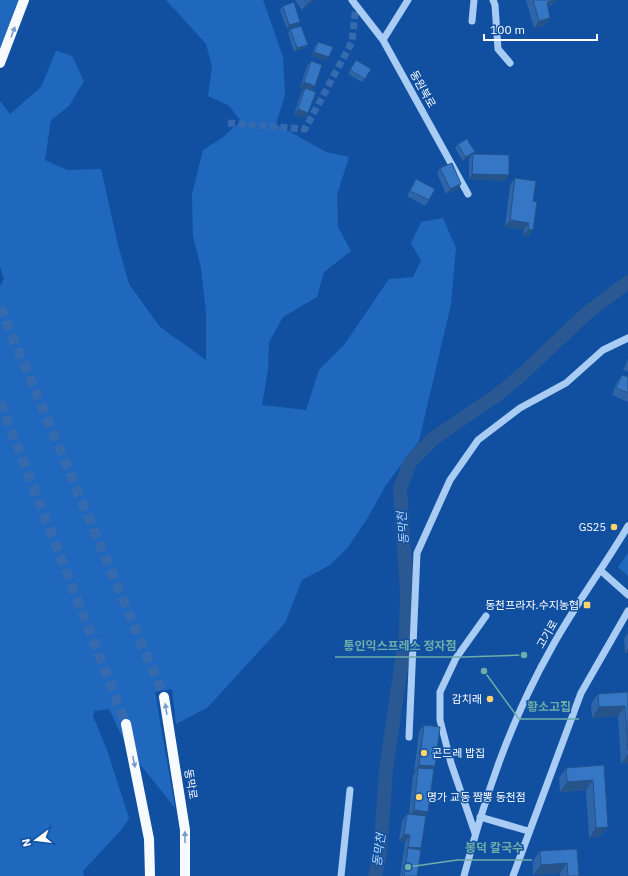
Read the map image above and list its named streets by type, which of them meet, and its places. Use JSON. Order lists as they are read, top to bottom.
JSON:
{
  "streets": {
    "main road": ["동막로"],
    "street": ["동원북로", "고기로"]
  },
  "water": ["동막천"],
  "places": {
    "other": [
      "GS25",
      "통인익스프레스 정자점",
      "황소고집",
      "감치래",
      "곤드레 밥집",
      "명가 교동 짬뽕 동천점",
      "봉덕 칼국수"
    ],
    "transit": ["동천프라자.수지농협"]
  },
  "scale_bar": "100 m",
  "north": "left"
}
